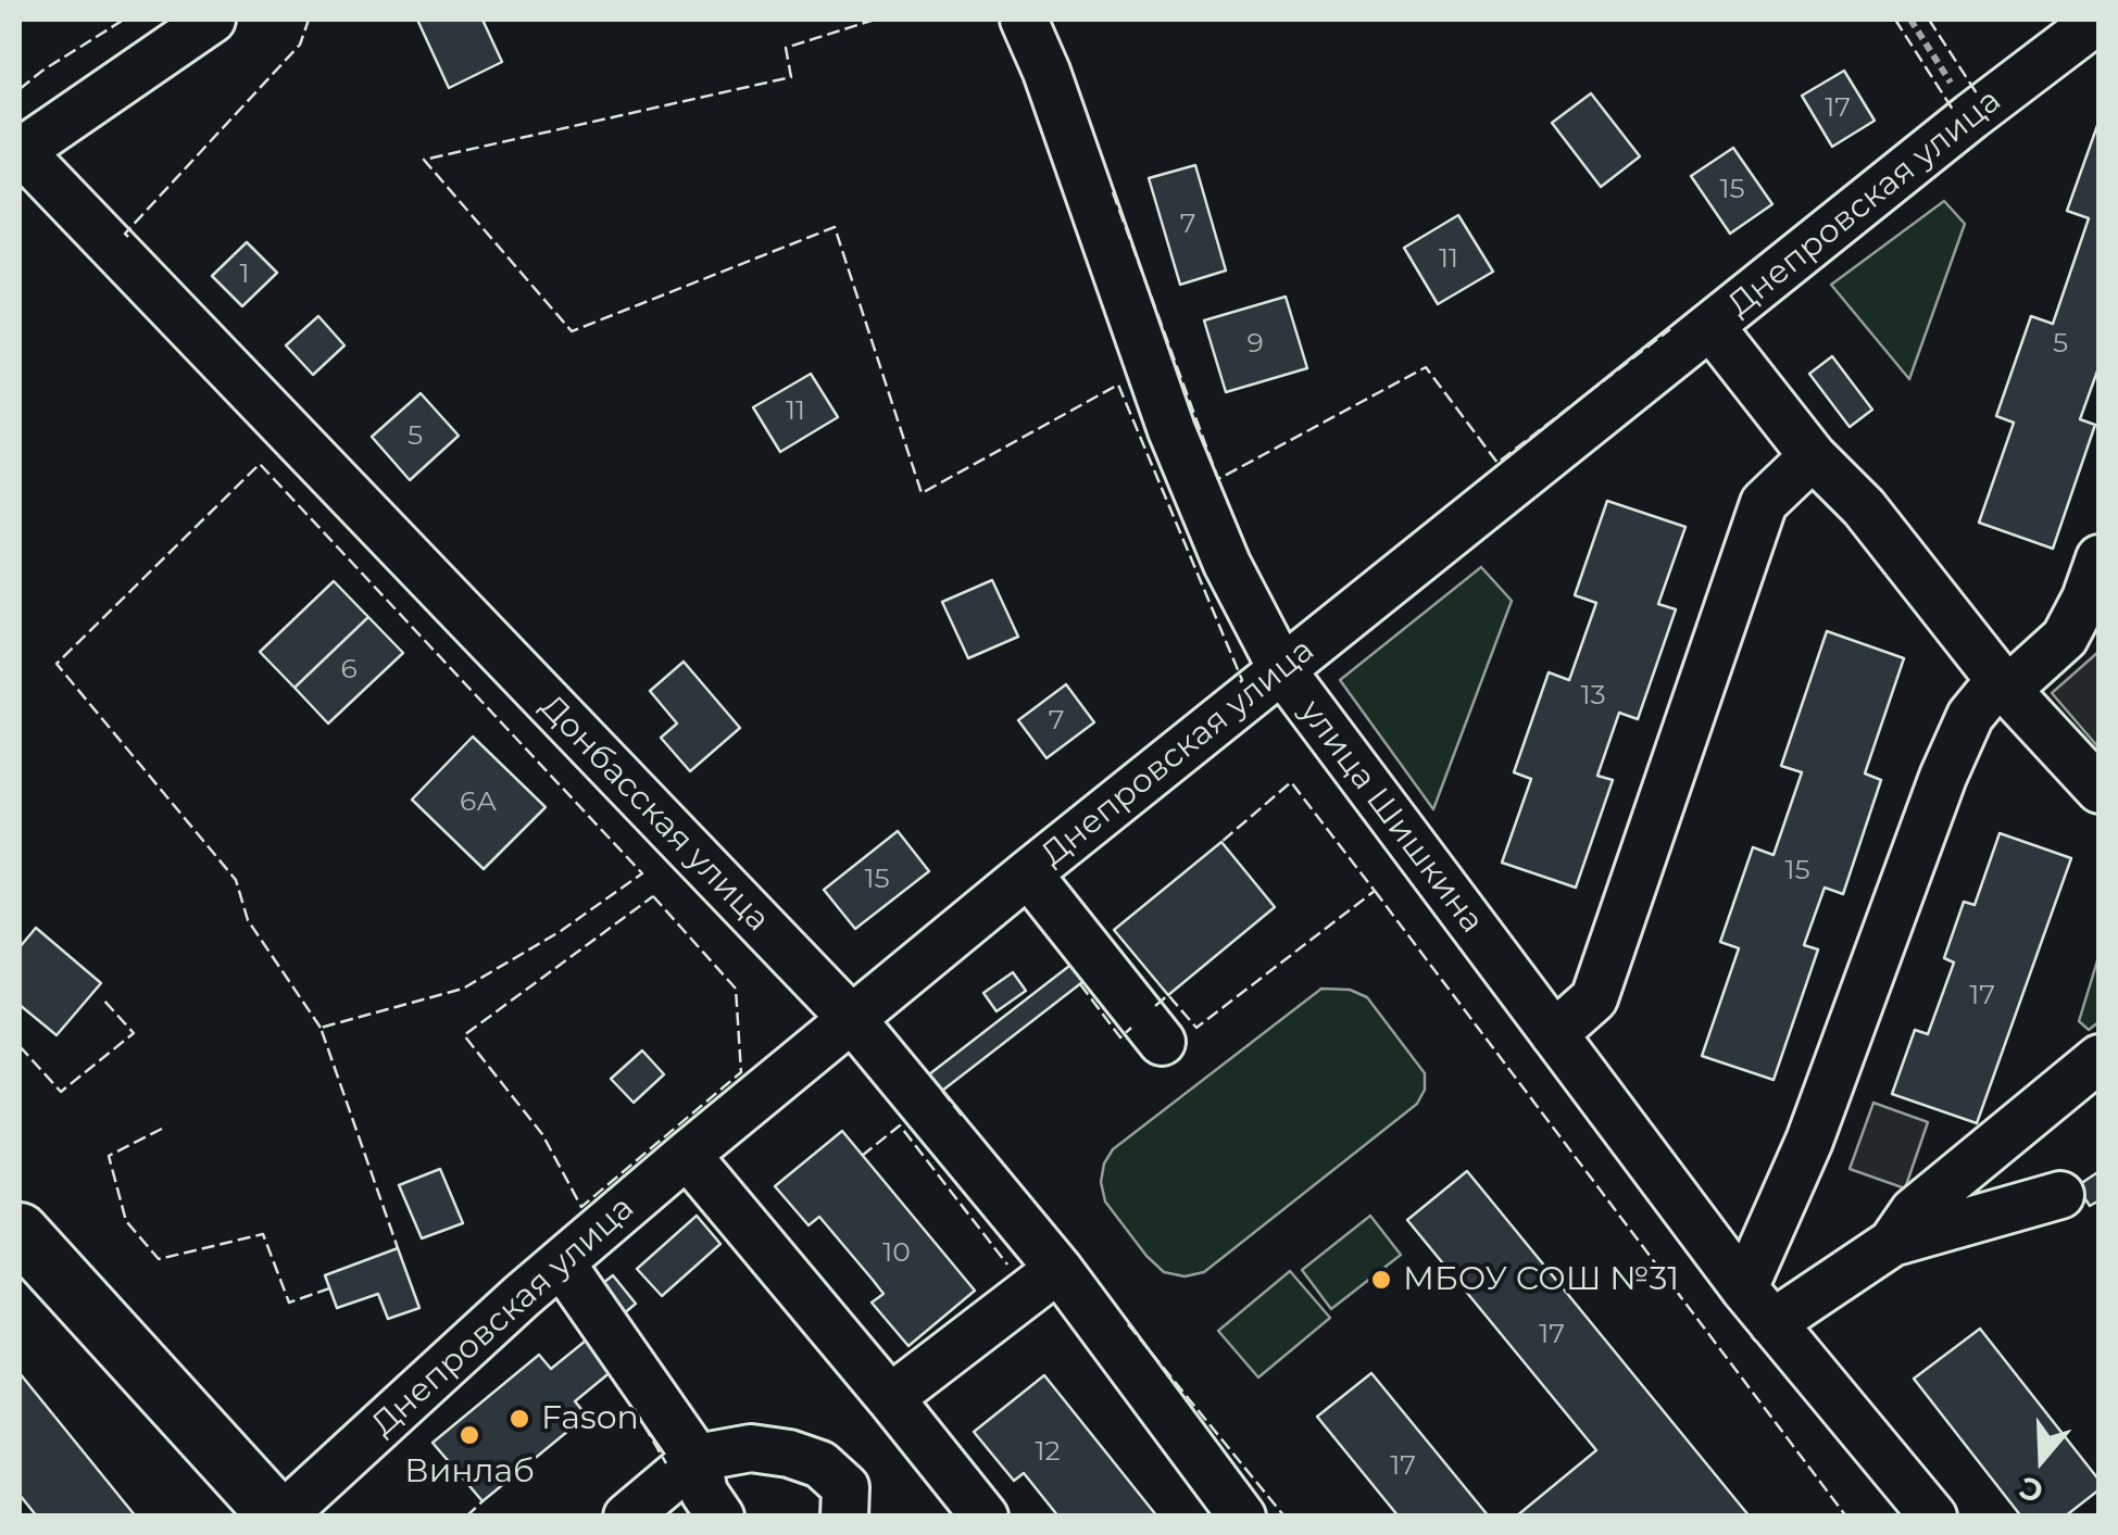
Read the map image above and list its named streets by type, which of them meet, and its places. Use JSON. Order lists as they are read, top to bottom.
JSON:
{
  "streets": {
    "street": ["Днепровская улица", "Донбасская улица", "улица Шишкина"]
  },
  "crossings": [
    ["Днепровская улица", "Донбасская улица"],
    ["Днепровская улица", "улица Шишкина"]
  ],
  "places": ["МБОУ СОШ №31", "Fason", "Винлаб"],
  "house_numbers": [
    "17",
    "15",
    "7",
    "11",
    "1",
    "9",
    "5",
    "11",
    "5",
    "6",
    "13",
    "7",
    "6А",
    "15",
    "15",
    "17",
    "10",
    "17",
    "12",
    "17"
  ],
  "north": "bottom"
}
